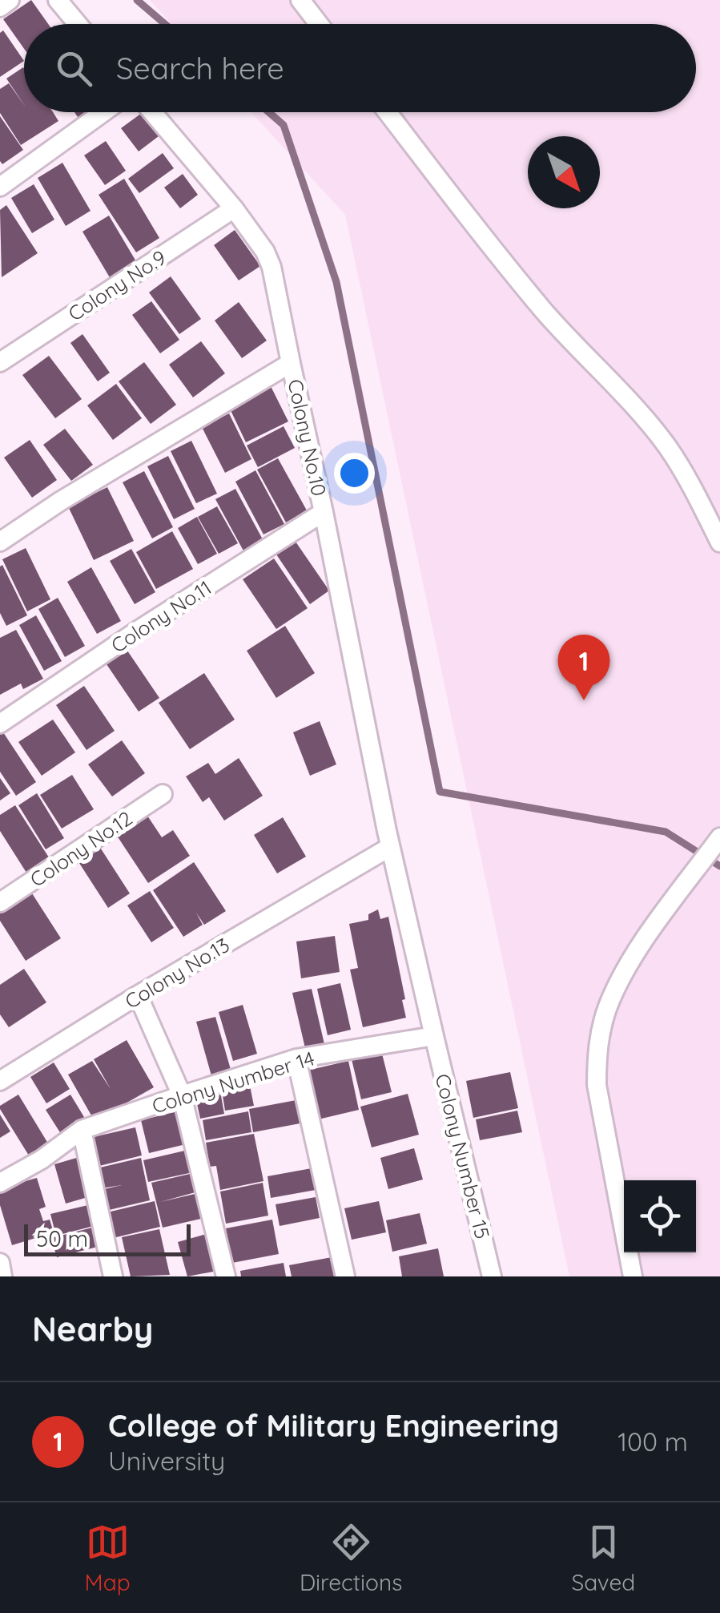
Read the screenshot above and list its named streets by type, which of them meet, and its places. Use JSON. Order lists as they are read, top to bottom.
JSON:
{
  "streets": {
    "street": [
      "Colony No.9",
      "Colony No.10",
      "Colony No.11",
      "Colony No.12",
      "Colony No.13",
      "Colony Number 14",
      "Colony Number 15"
    ]
  },
  "crossings": [
    ["Colony No.10", "Colony No.11"],
    ["Colony No.10", "Colony No.13"],
    ["Colony Number 14", "Colony Number 15"]
  ],
  "scale_bar": "50 m",
  "north": "bottom right",
  "page": {
    "search": "Search here",
    "pins": "1",
    "scale": "50 m",
    "heading": "Nearby",
    "list": [
      {
        "mark": "1",
        "name": "College of Military Engineering",
        "note": "University",
        "value": "100 m"
      }
    ],
    "nav": ["Map", "Directions", "Saved"]
  }
}
